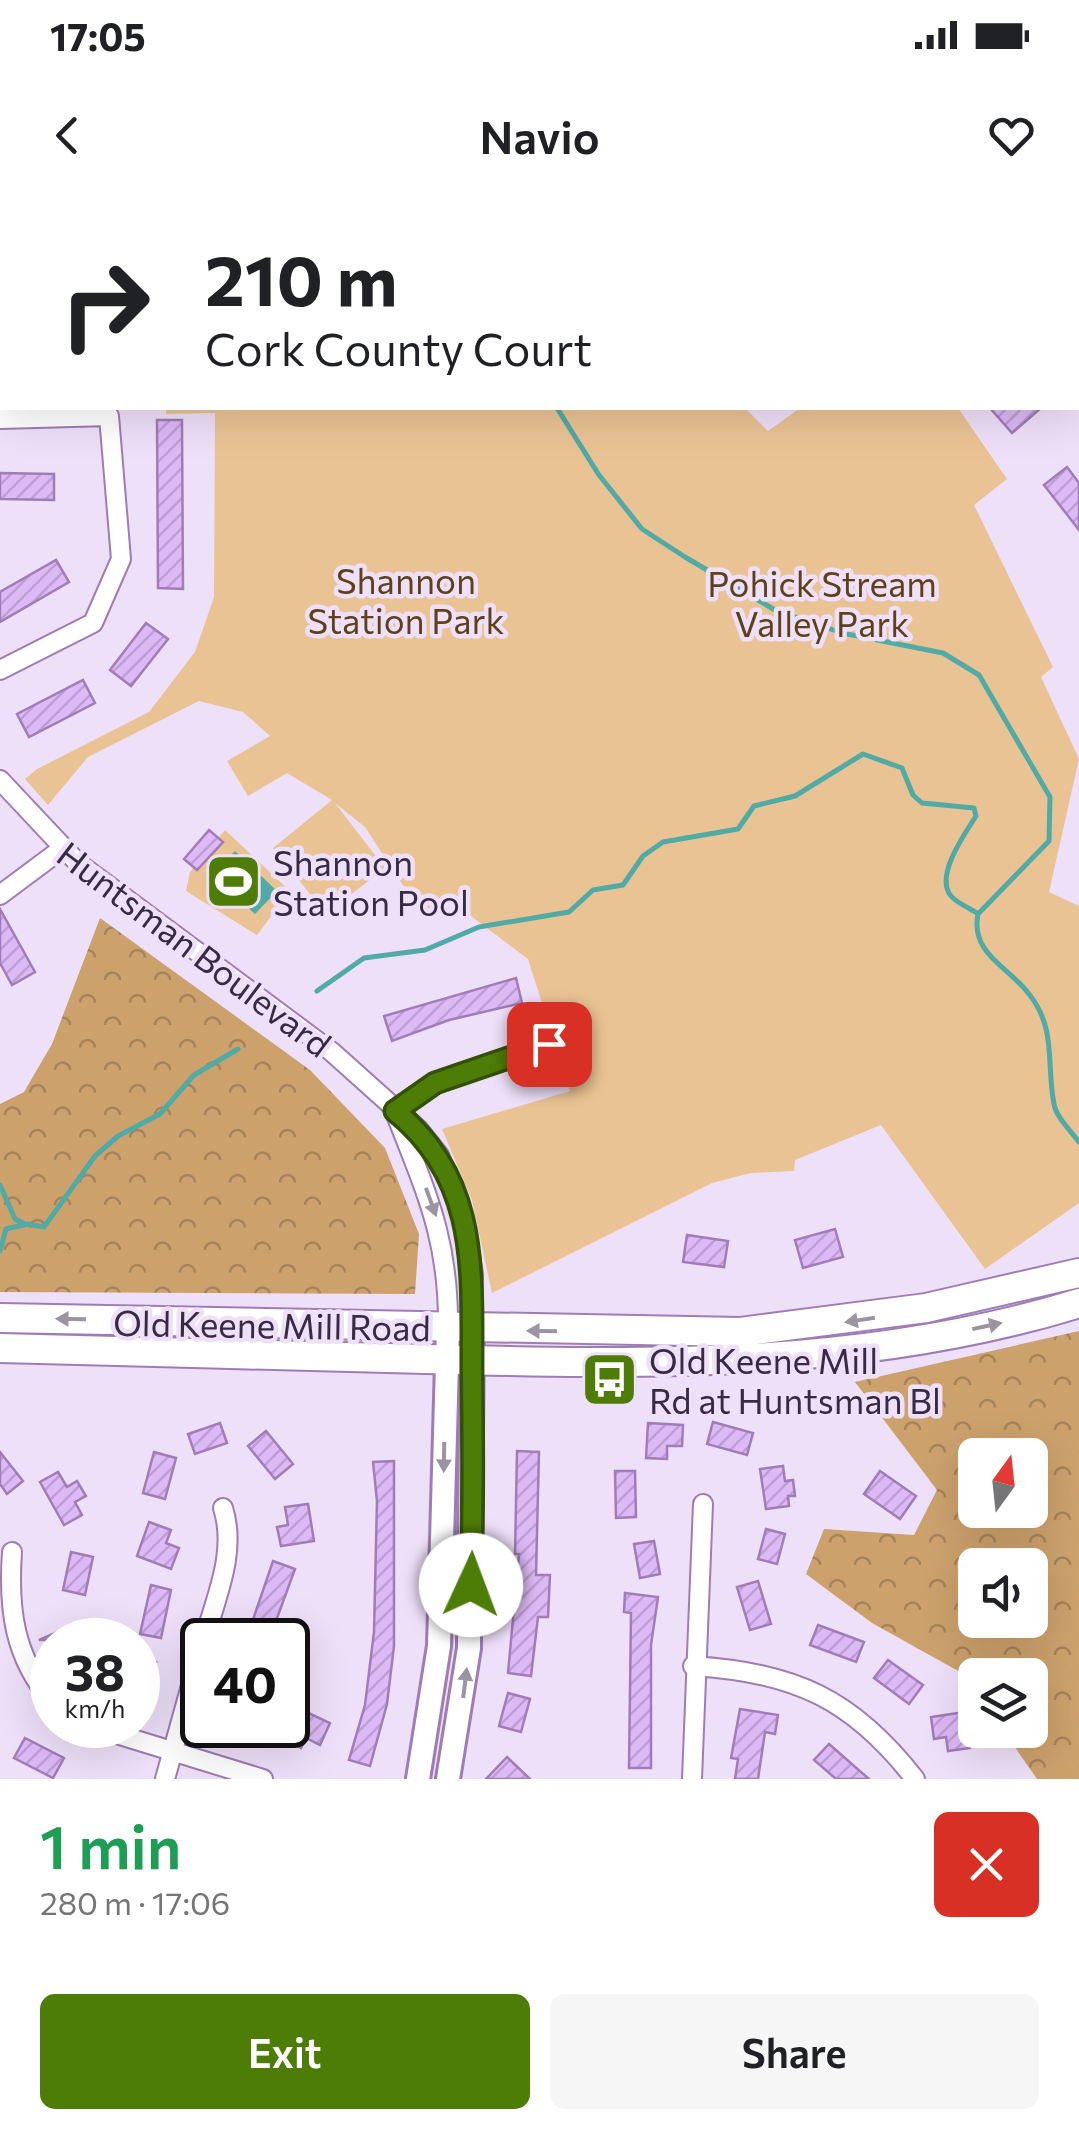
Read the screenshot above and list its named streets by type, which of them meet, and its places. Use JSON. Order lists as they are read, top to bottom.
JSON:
{
  "streets": {
    "main road": ["Old Keene Mill Road"],
    "street": ["Huntsman Boulevard"]
  },
  "crossings": [
    ["Huntsman Boulevard", "Old Keene Mill Road"]
  ],
  "parks": ["Shannon Station Park", "Pohick Stream Valley Park"],
  "places": {
    "sports": ["Shannon Station Pool"],
    "bus stop": ["Old Keene Mill Rd at Huntsman Bl"]
  },
  "north": "top",
  "page": {
    "status": "17:05",
    "header": "Navio",
    "turn": ["210 m", "Cork County Court"],
    "speed": "38 km/h",
    "limit": "40",
    "heading": ["1 min", "280 m · 17:06"],
    "buttons": ["Exit", "Share"]
  }
}
